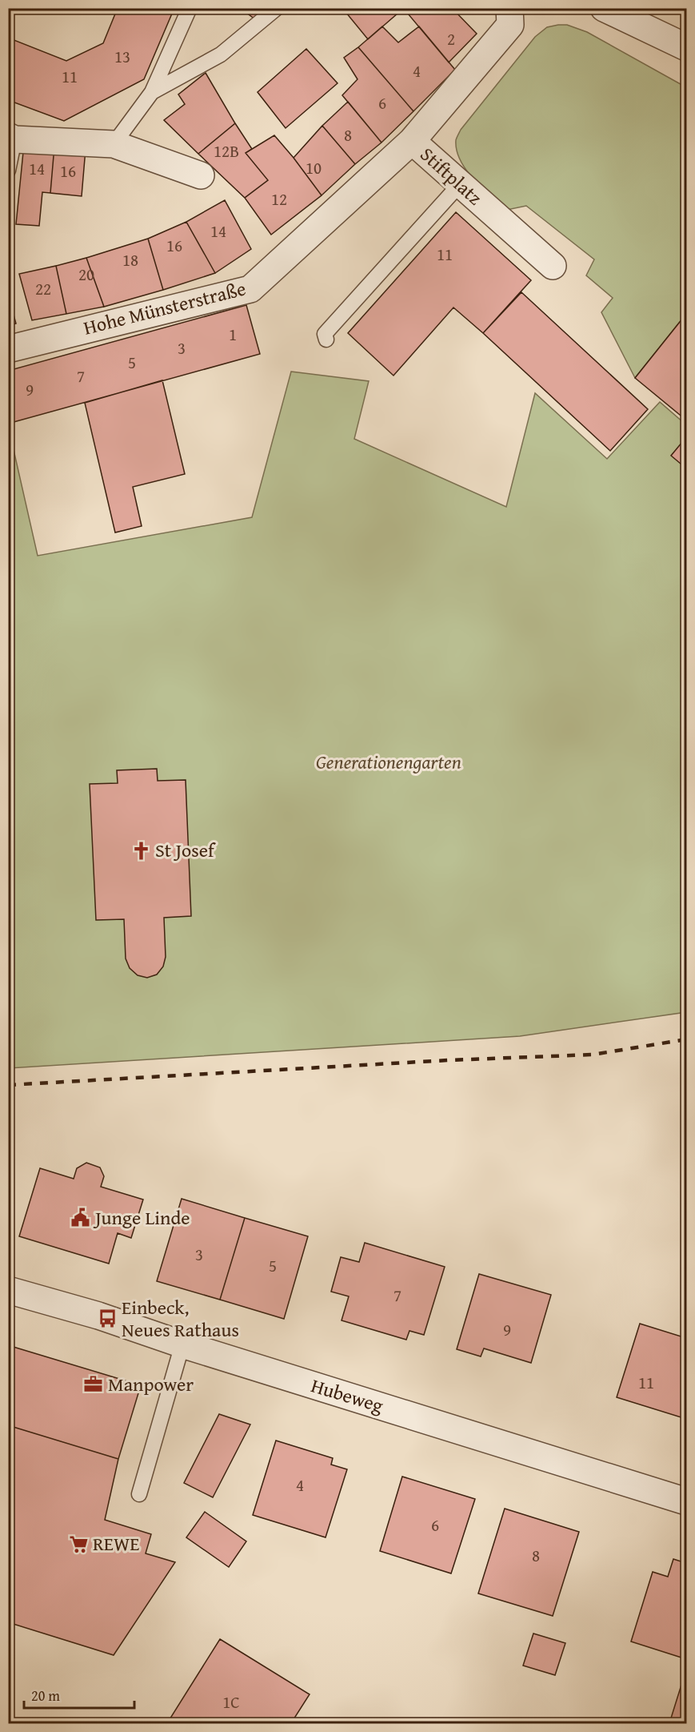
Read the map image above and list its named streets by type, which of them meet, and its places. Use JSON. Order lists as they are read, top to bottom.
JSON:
{
  "streets": {
    "street": ["Stiftplatz", "Hohe Münsterstraße", "Hubeweg"]
  },
  "crossings": [
    ["Stiftplatz", "Hohe Münsterstraße"]
  ],
  "parks": ["Generationengarten"],
  "places": {
    "church": ["St Josef"],
    "public building": ["Junge Linde"],
    "bus stop": ["Einbeck, Neues Rathaus"],
    "office": ["Manpower"],
    "supermarket": ["REWE"]
  },
  "house_numbers": [
    "2",
    "13",
    "4",
    "11",
    "6",
    "8",
    "12B",
    "10",
    "14",
    "16",
    "12",
    "14",
    "16",
    "11",
    "18",
    "20",
    "22",
    "1",
    "3",
    "5",
    "7",
    "9",
    "3",
    "5",
    "7",
    "9",
    "11",
    "4",
    "6",
    "8",
    "1C"
  ],
  "scale_bar": "20 m"
}
